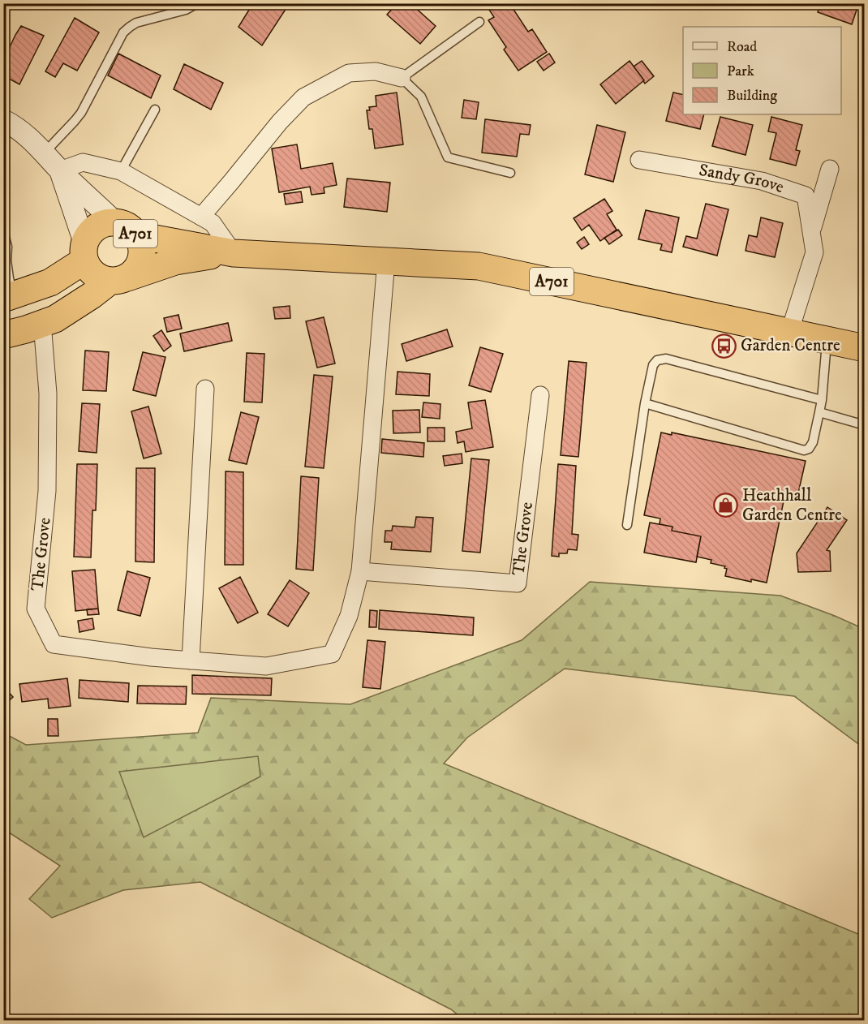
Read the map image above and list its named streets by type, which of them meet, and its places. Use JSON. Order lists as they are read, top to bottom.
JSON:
{
  "streets": {
    "highway": ["A701"],
    "street": ["Sandy Grove", "The Grove"]
  },
  "crossings": [
    ["Sandy Grove", "A701"],
    ["A701", "The Grove"]
  ],
  "places": {
    "bus stop": ["Garden Centre"],
    "shop": ["Heathhall Garden Centre"]
  },
  "legend": ["Road", "Park", "Building"]
}
